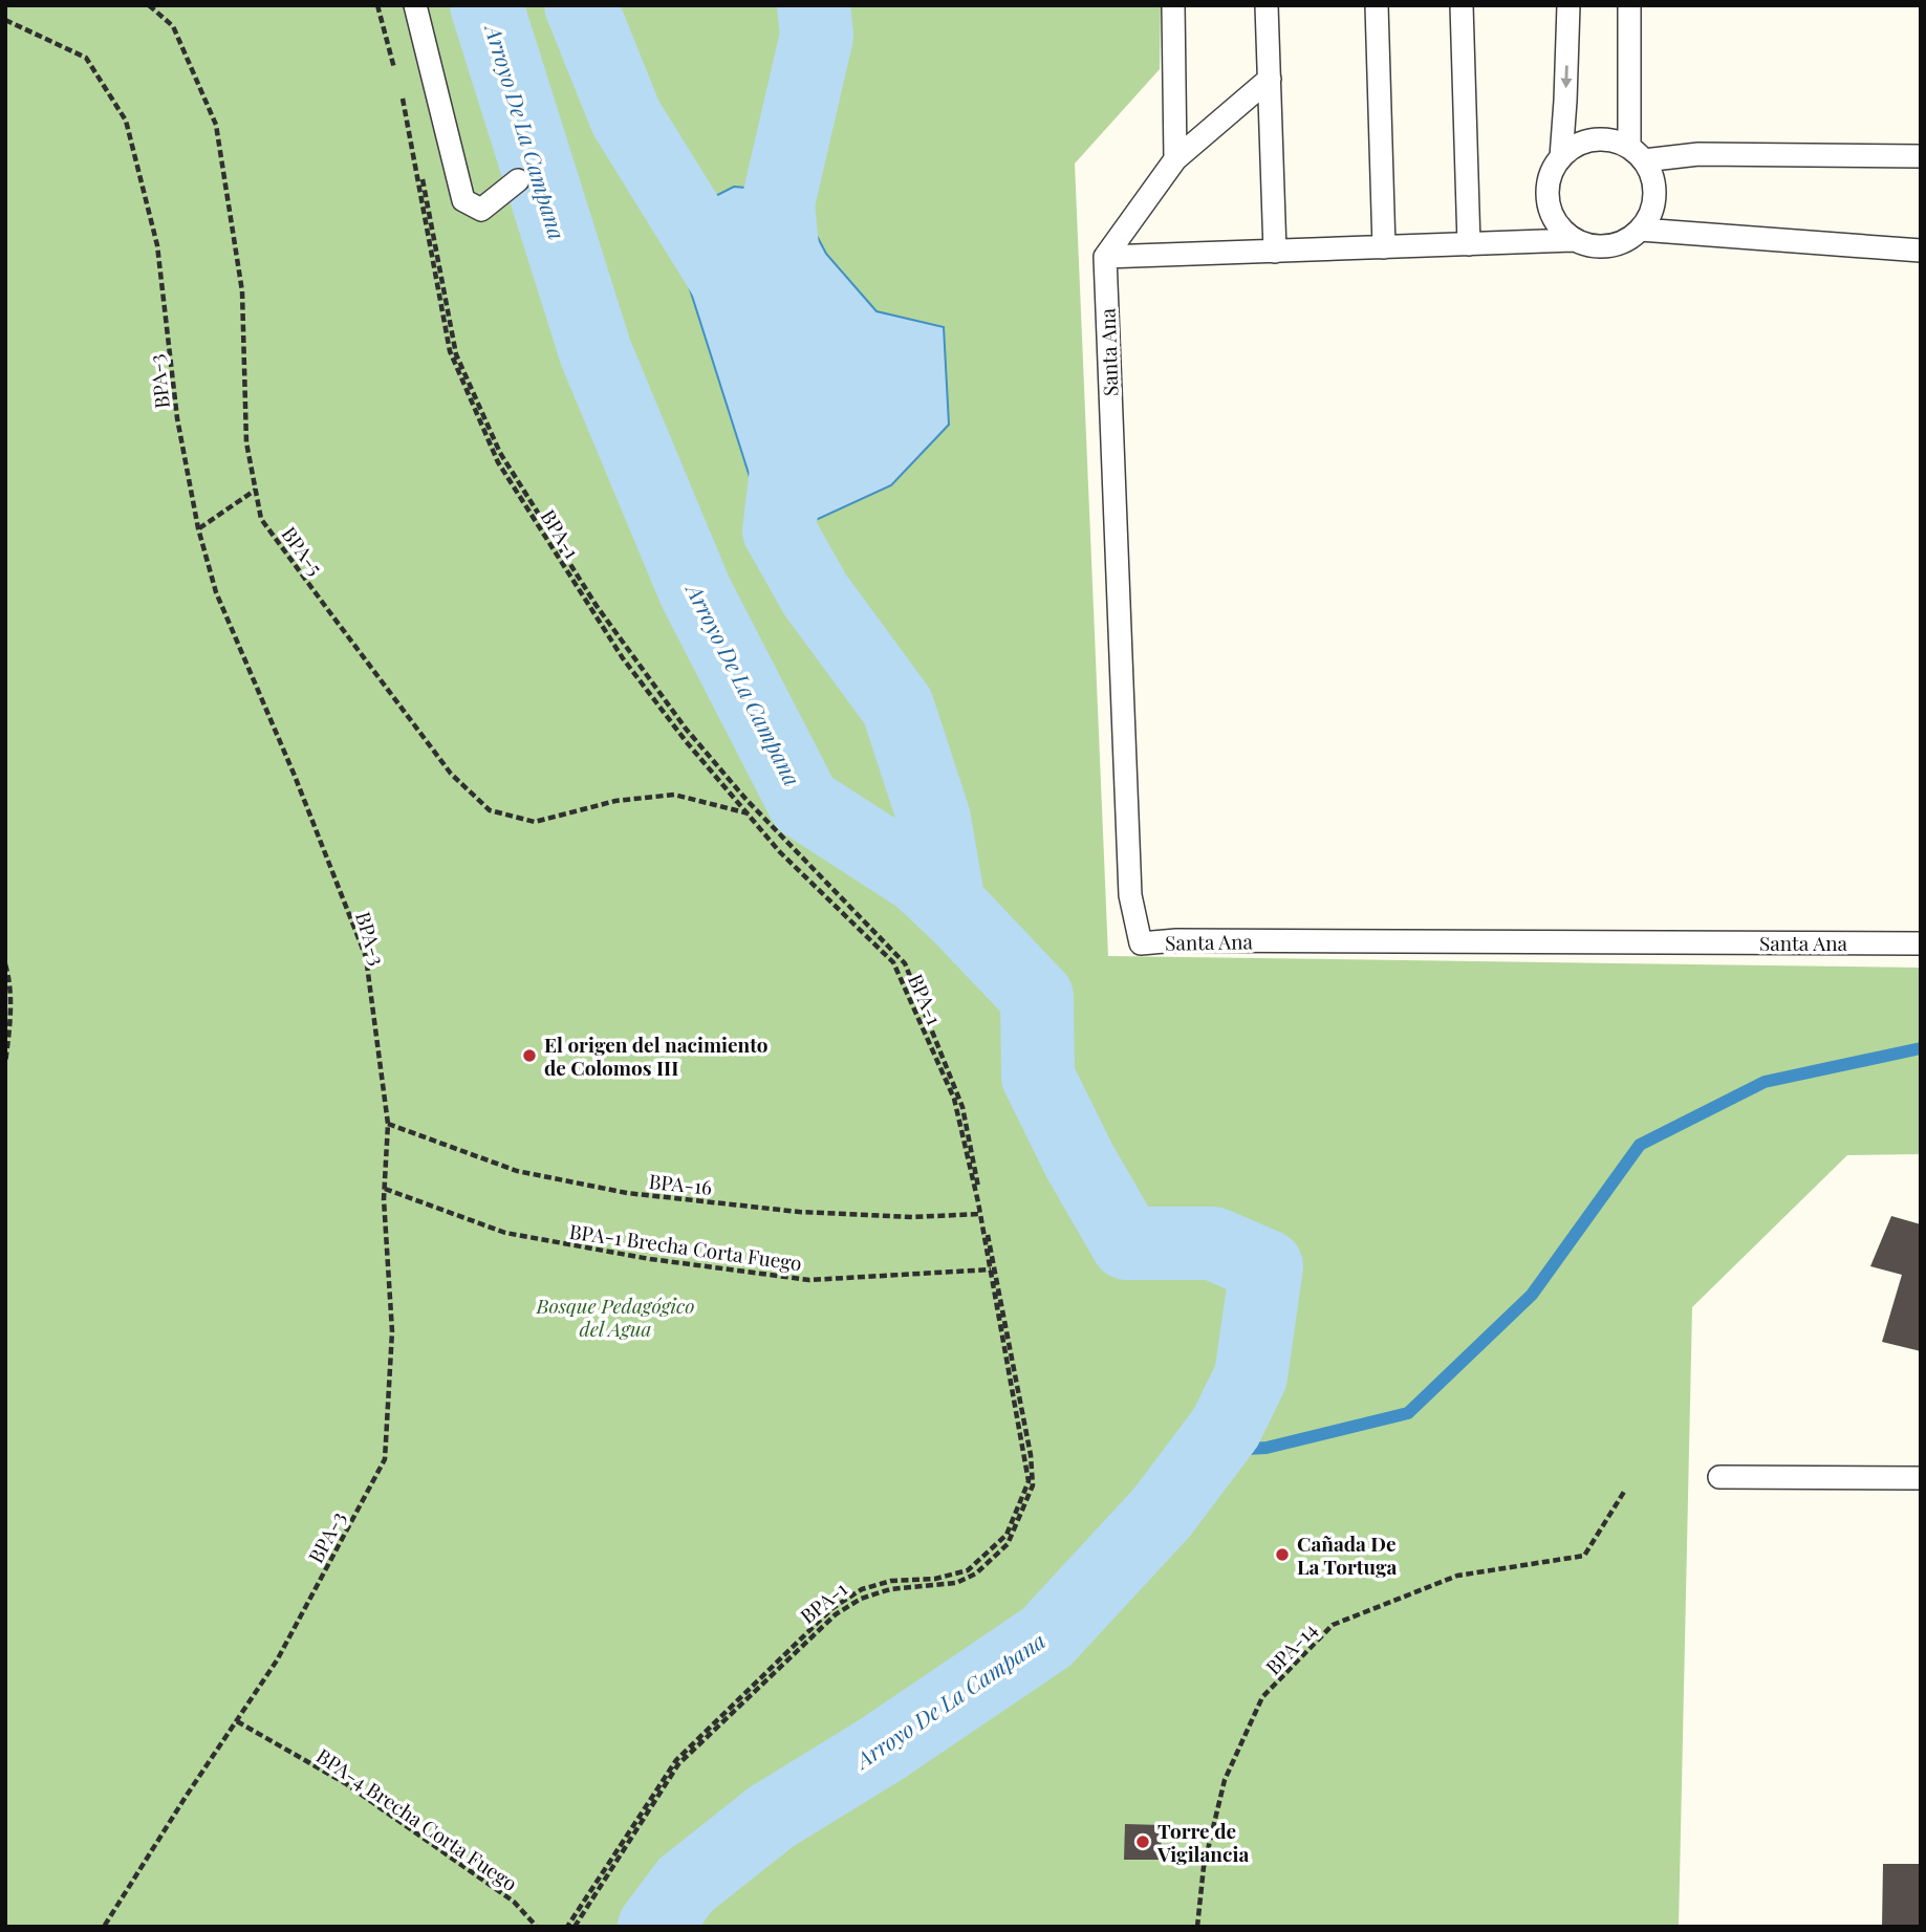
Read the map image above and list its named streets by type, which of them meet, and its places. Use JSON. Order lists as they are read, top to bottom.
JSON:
{
  "streets": {
    "lane": ["Santa Ana"],
    "path": [
      "BPA-3",
      "BPA-1",
      "BPA-5",
      "BPA-16",
      "BPA-1 Brecha Corta Fuego",
      "BPA-14",
      "BPA-4 Brecha Corta Fuego"
    ]
  },
  "crossings": [
    ["BPA-3", "BPA-16"],
    ["BPA-3", "BPA-1 Brecha Corta Fuego"],
    ["BPA-3", "BPA-4 Brecha Corta Fuego"],
    ["BPA-1", "BPA-5"],
    ["BPA-1", "BPA-16"],
    ["BPA-1", "BPA-1 Brecha Corta Fuego"]
  ],
  "water": ["Arroyo De La Campana"],
  "parks": ["Bosque Pedagógico del Agua"],
  "places": ["El origen del nacimiento de Colomos III", "Cañada De La Tortuga", "Torre de Vigilancia"]
}
